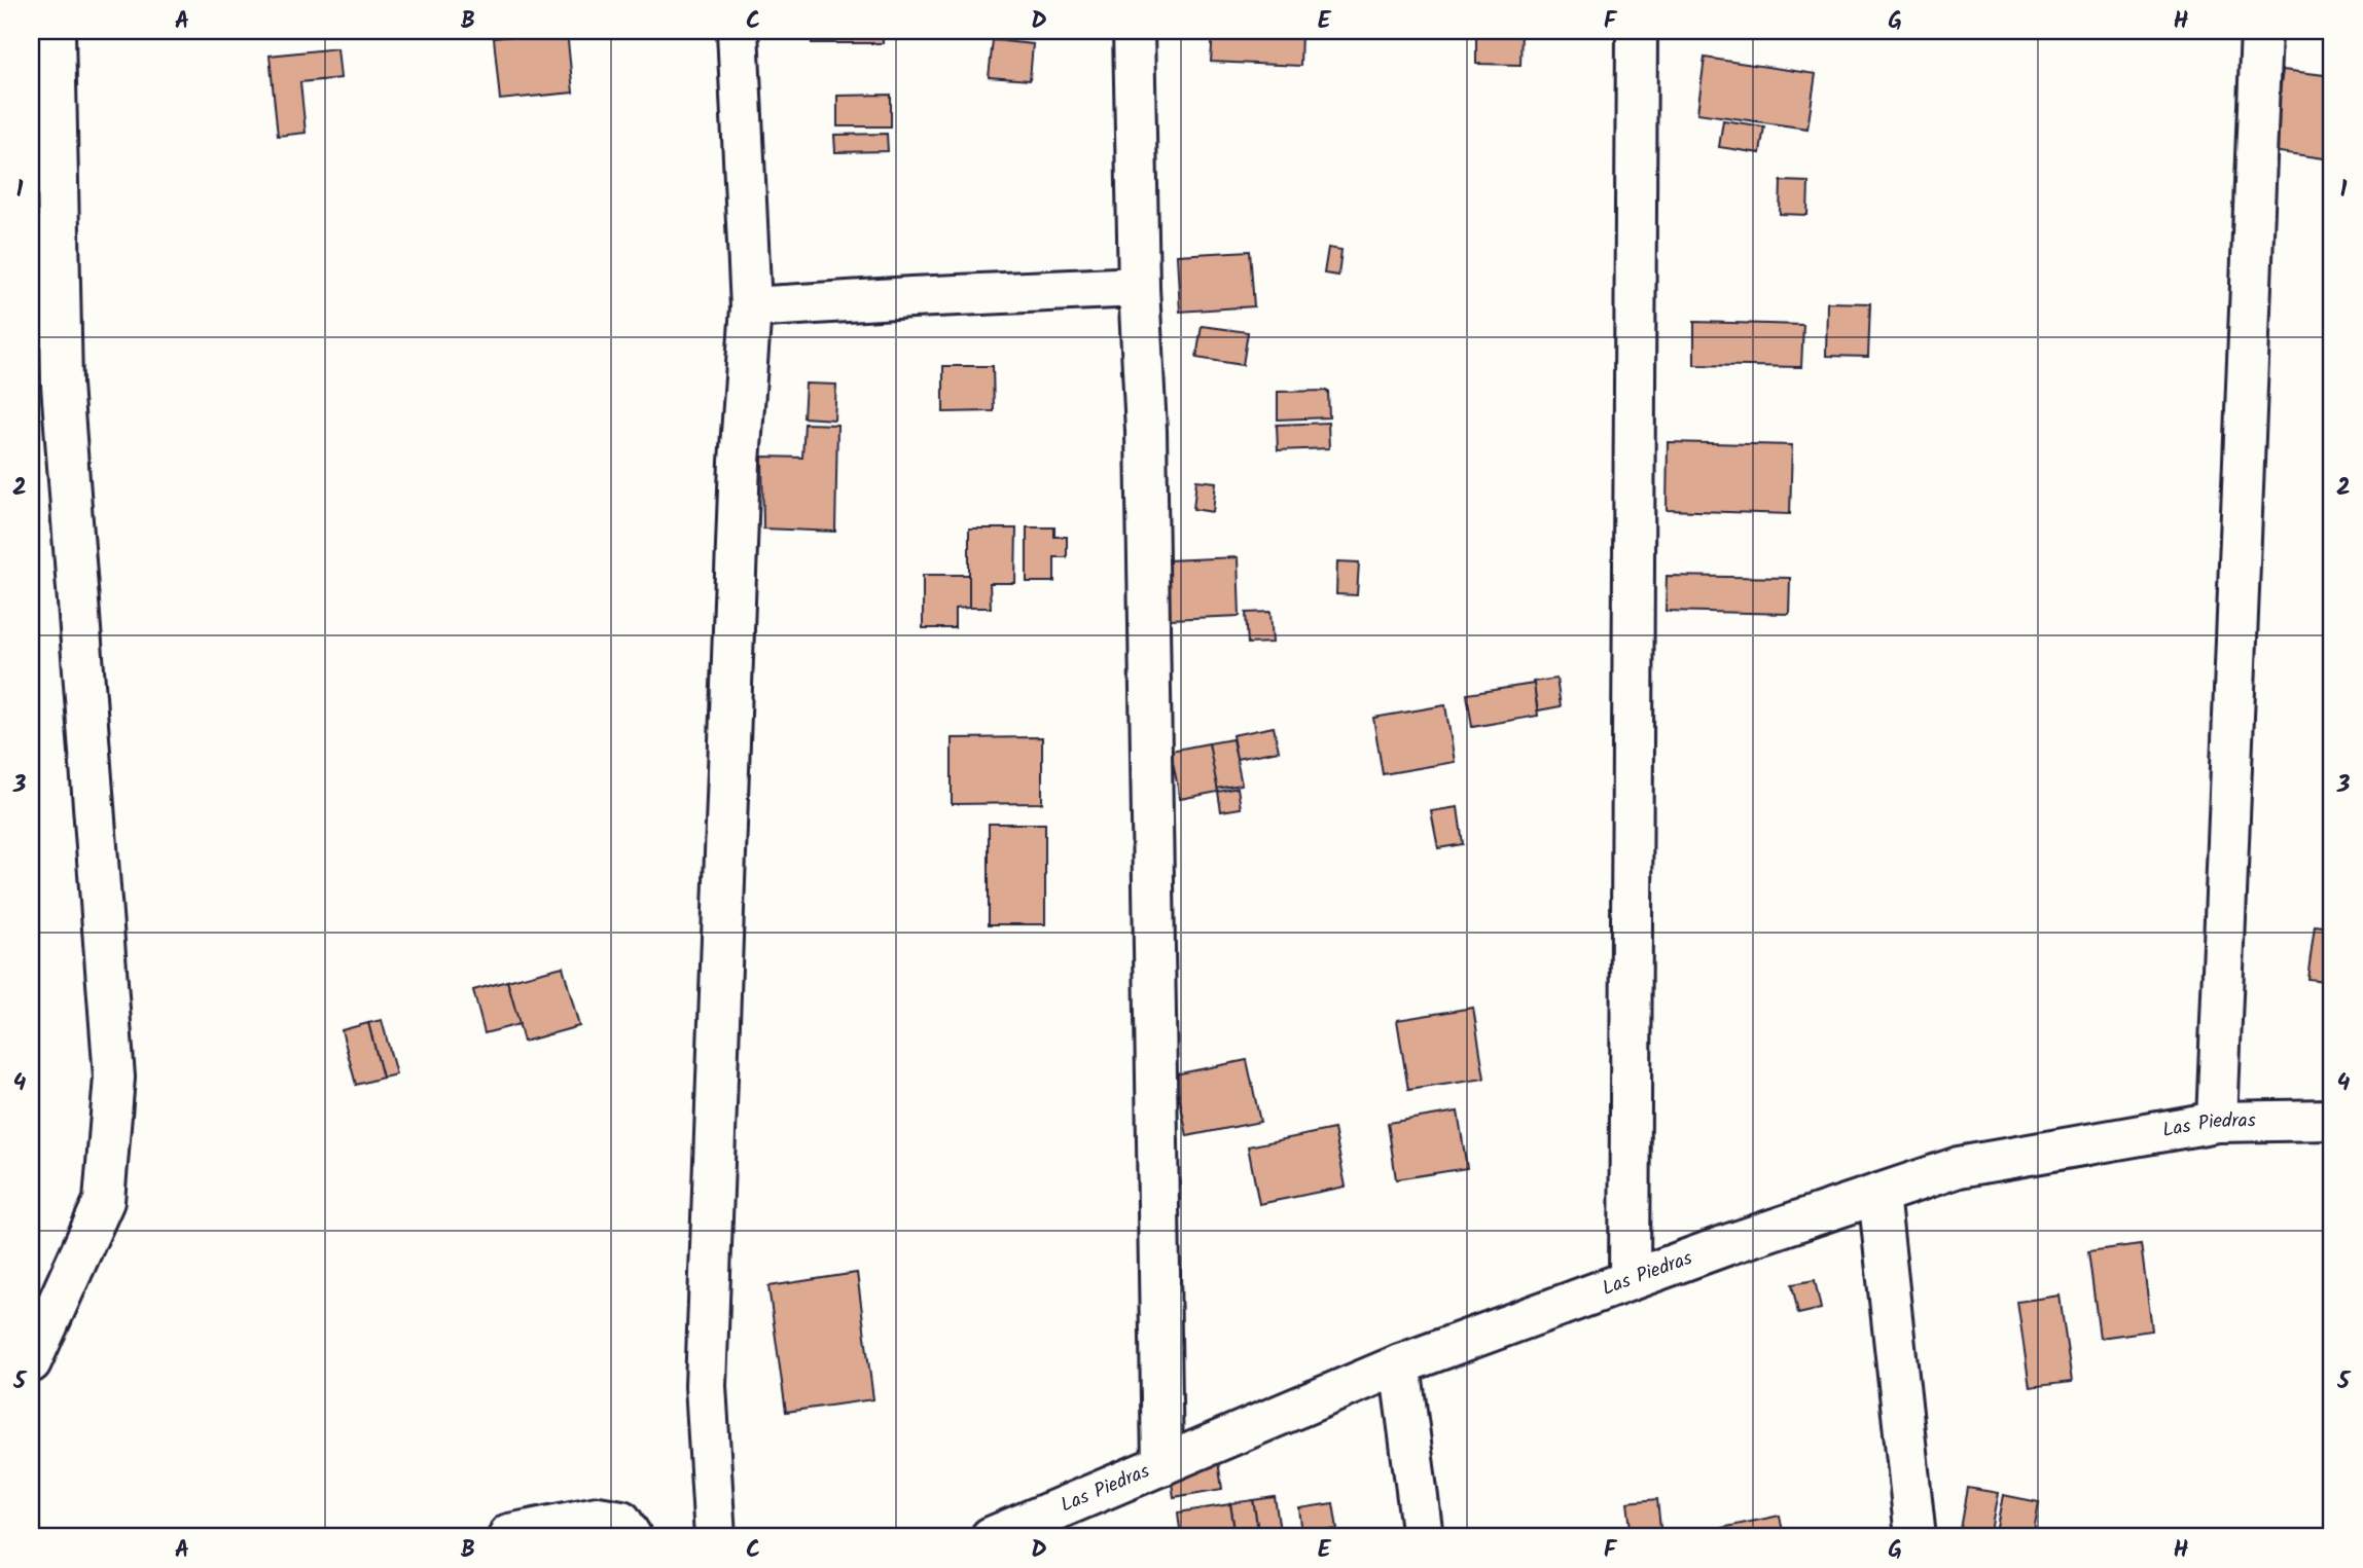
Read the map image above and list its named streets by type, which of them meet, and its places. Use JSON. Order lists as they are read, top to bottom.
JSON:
{
  "streets": {
    "street": ["Las Piedras"]
  },
  "grid": {
    "columns": [
      "A",
      "B",
      "C",
      "D",
      "E",
      "F",
      "G",
      "H"
    ],
    "rows": [
      "1",
      "2",
      "3",
      "4",
      "5"
    ]
  }
}
